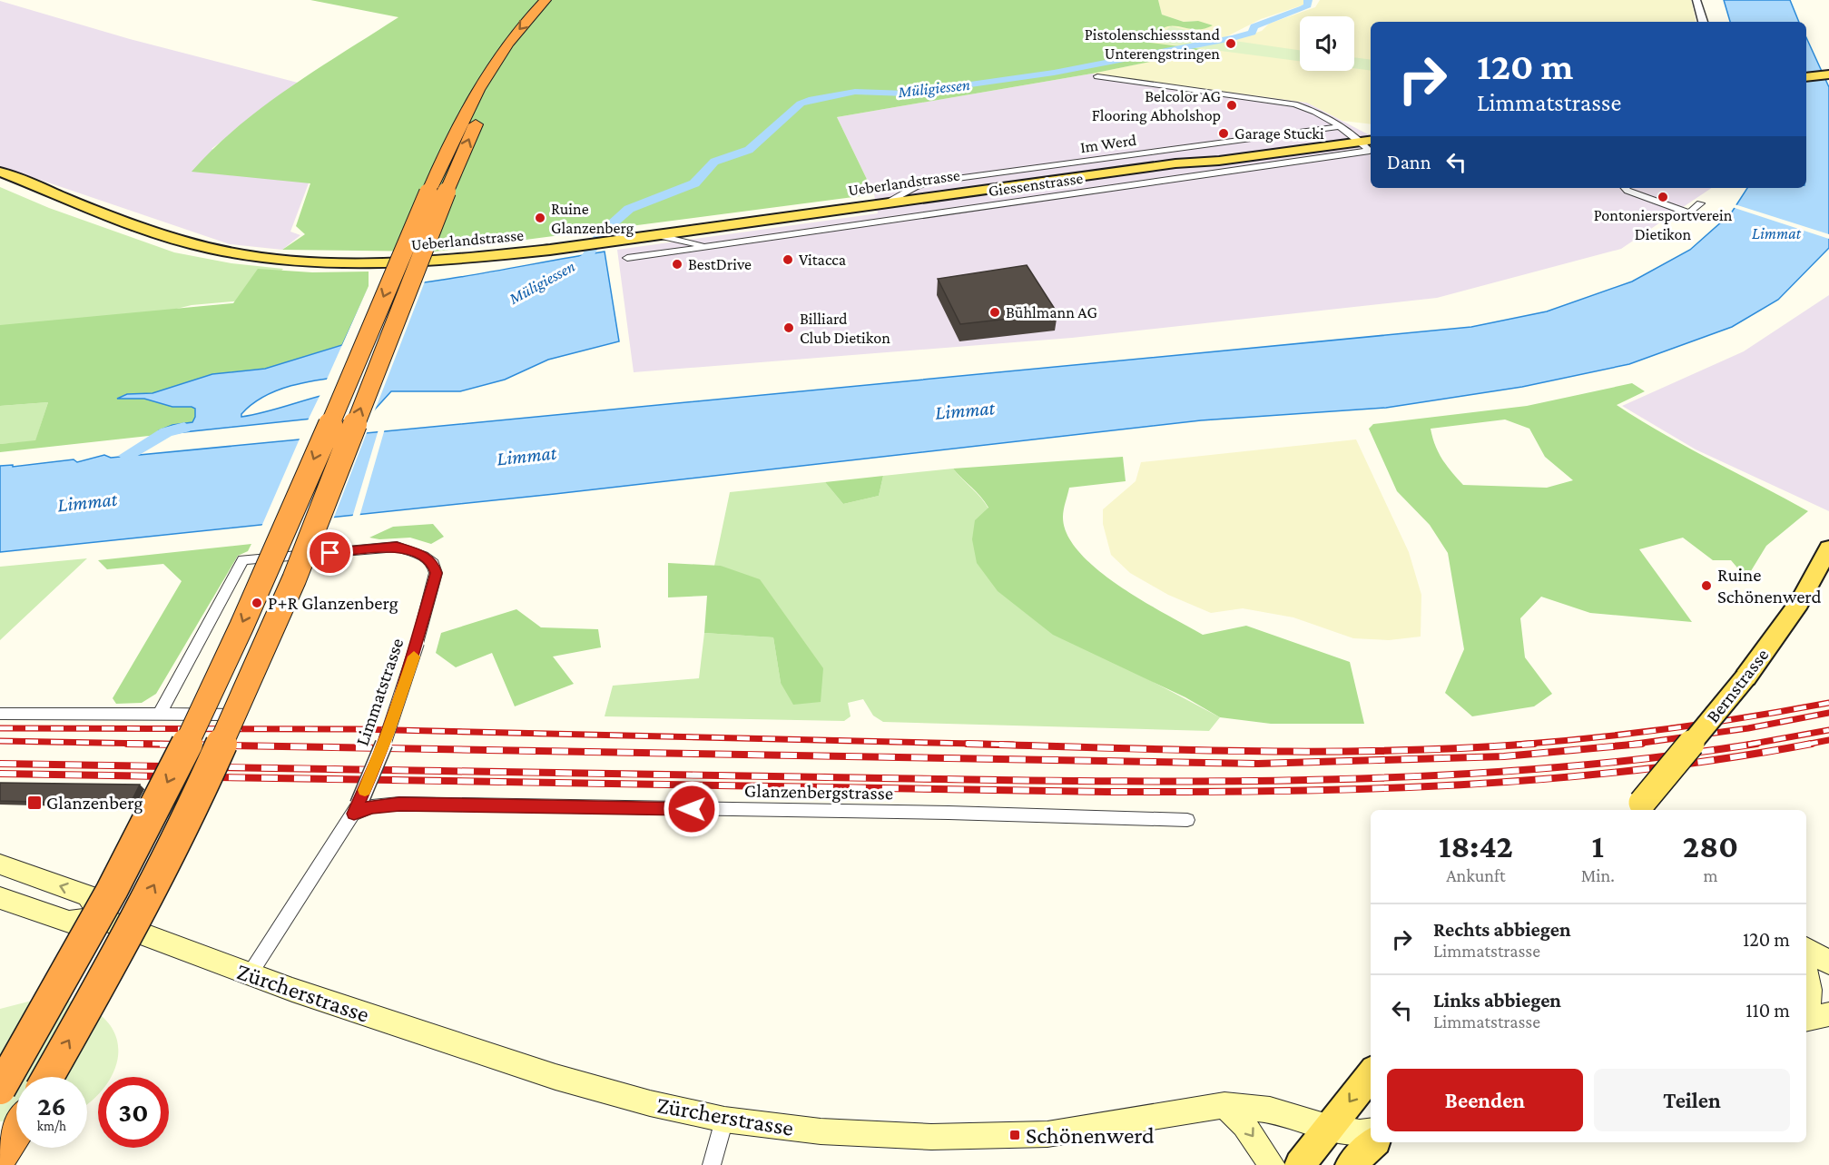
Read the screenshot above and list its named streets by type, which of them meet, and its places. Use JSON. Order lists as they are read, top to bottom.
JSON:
{
  "streets": {
    "main road": ["Ueberlandstrasse", "Bernstrasse", "Zürcherstrasse"],
    "street": [
      "Im Werd",
      "Giessenstrasse",
      "Limmatstrasse",
      "Glanzenbergstrasse"
    ]
  },
  "crossings": [
    ["Im Werd", "Ueberlandstrasse"],
    ["Ueberlandstrasse", "Giessenstrasse"],
    ["Limmatstrasse", "Glanzenbergstrasse"],
    ["Limmatstrasse", "Zürcherstrasse"]
  ],
  "water": ["Müligiessen", "Limmat"],
  "places": {
    "other": [
      "Pistolenschiessstand Unterengstringen",
      "Belcolor AG Flooring Abholshop",
      "Garage Stucki",
      "Pontoniersportverein Dietikon",
      "Ruine Glanzenberg",
      "Vitacca",
      "BestDrive",
      "Bühlmann AG",
      "Billiard Club Dietikon",
      "Ruine Schönenwerd",
      "P+R Glanzenberg"
    ],
    "transit": ["Glanzenberg", "Schönenwerd"]
  },
  "page": {
    "turn": ["120 m", "Limmatstrasse"],
    "then": "Dann",
    "eta": [
      "18:42",
      "Ankunft",
      "1",
      "Min.",
      "280",
      "m"
    ],
    "list": [
      {
        "name": "Rechts abbiegen",
        "note": "Limmatstrasse",
        "value": "120 m"
      },
      {
        "name": "Links abbiegen",
        "note": "Limmatstrasse",
        "value": "110 m"
      }
    ],
    "buttons": ["Beenden", "Teilen"],
    "speed": "26 km/h",
    "limit": "30"
  }
}
